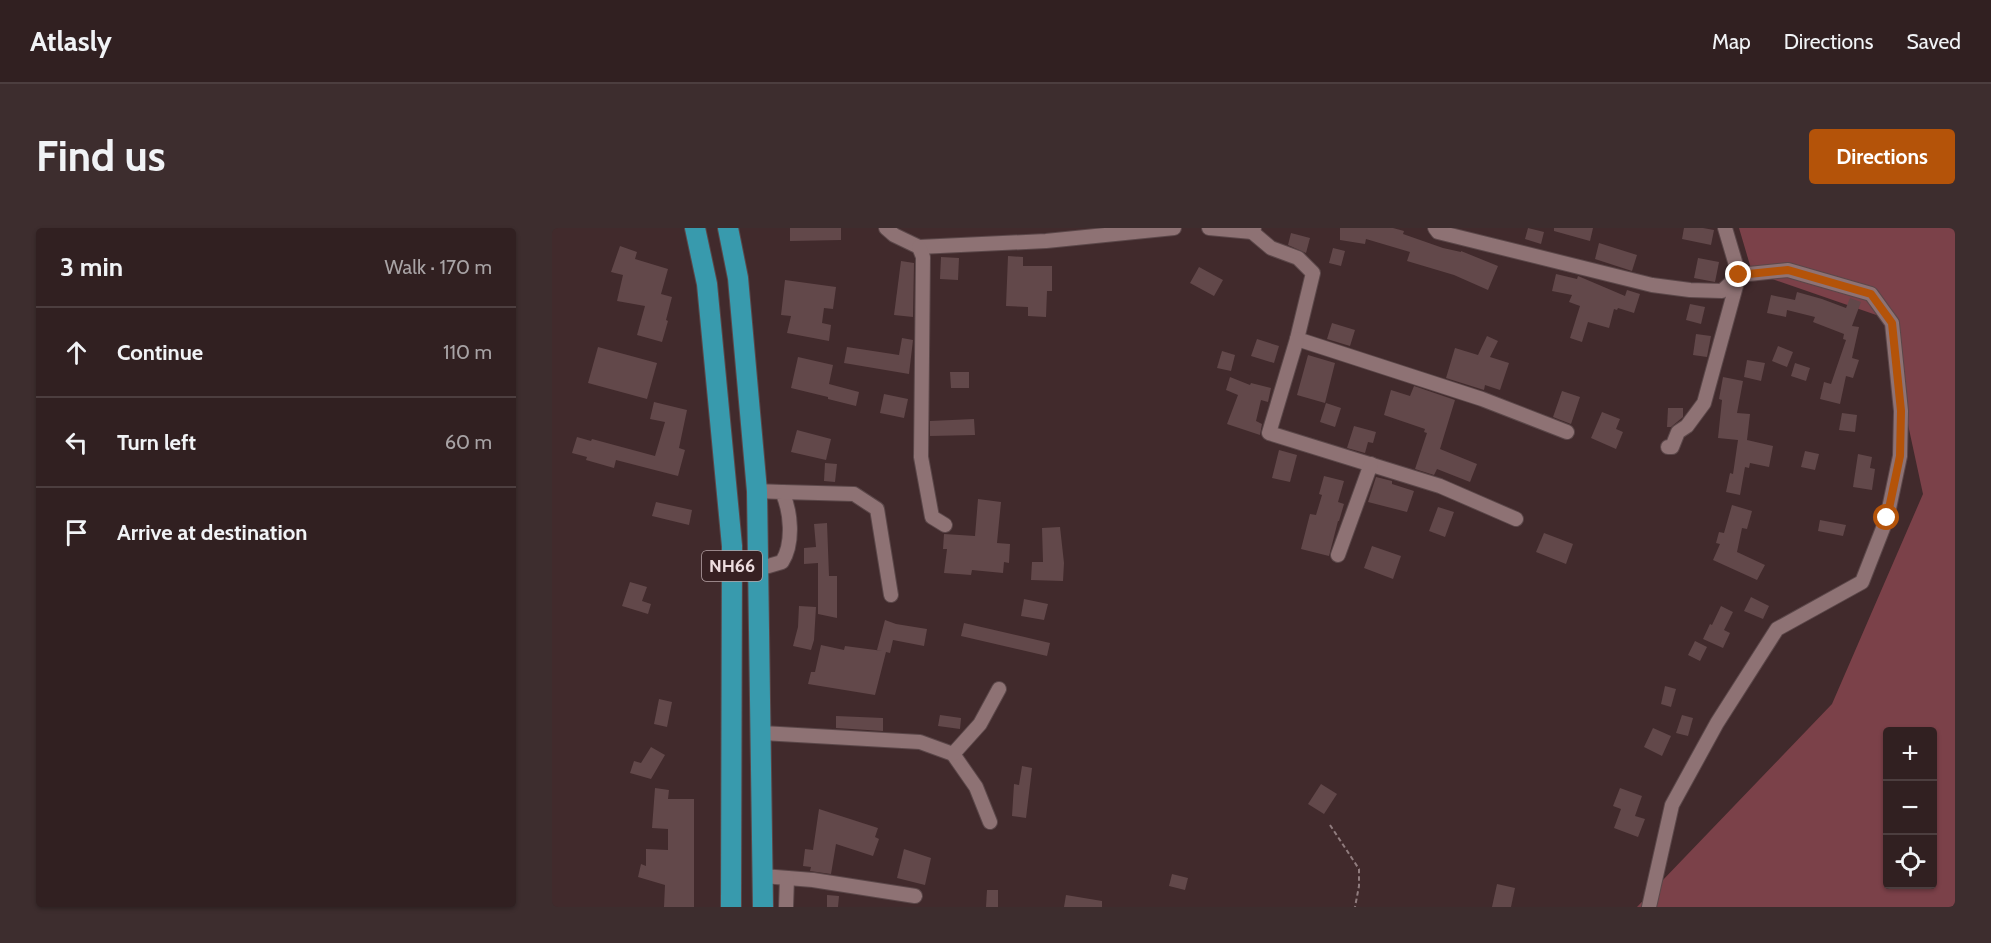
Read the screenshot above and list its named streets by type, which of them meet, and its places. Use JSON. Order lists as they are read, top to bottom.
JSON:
{
  "streets": {
    "highway": ["NH66"]
  },
  "page": {
    "header": "Atlasly",
    "nav": ["Map", "Directions", "Saved"],
    "buttons": "Directions",
    "title": "Find us",
    "heading": ["3 min", "Walk · 170 m"],
    "list": [
      ["Continue", "110 m"],
      ["Turn left", "60 m"],
      "Arrive at destination"
    ],
    "map_buttons": ["+", "−"]
  }
}
